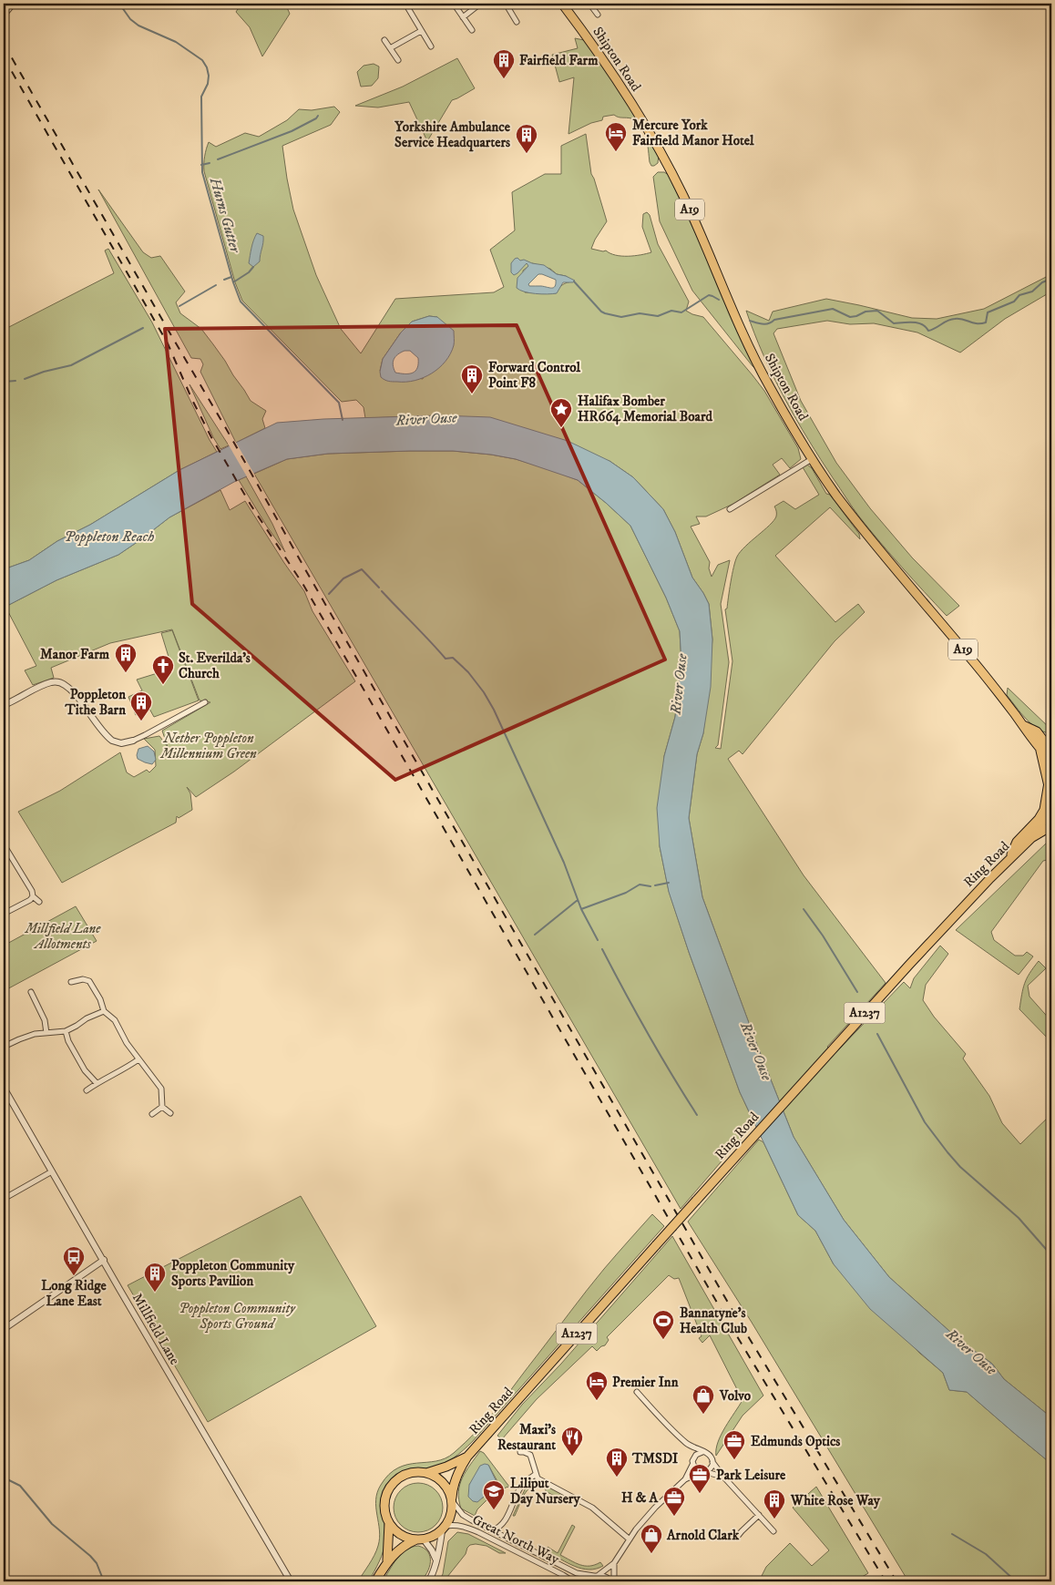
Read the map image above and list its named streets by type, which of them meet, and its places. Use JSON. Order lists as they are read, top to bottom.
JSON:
{
  "streets": {
    "highway": [
      "Shipton Road",
      "A19",
      "Ring Road",
      "A1237"
    ],
    "street": ["Millfield Lane", "Great North Way"]
  },
  "crossings": [
    ["Shipton Road", "Ring Road"],
    ["Ring Road", "A1237"],
    ["Ring Road", "Great North Way"],
    ["A1237", "Great North Way"]
  ],
  "water": ["Hurns Gutter", "River Ouse", "Poppleton Reach"],
  "parks": ["Nether Poppleton Millennium Green", "Millfield Lane Allotments", "Poppleton Community Sports Ground"],
  "places": {
    "building": [
      "Fairfield Farm",
      "Yorkshire Ambulance Service Headquarters",
      "Forward Control Point F8",
      "Manor Farm",
      "Poppleton Tithe Barn",
      "Poppleton Community Sports Pavilion",
      "TMSDI",
      "White Rose Way"
    ],
    "hotel": ["Mercure York Fairfield Manor Hotel", "Premier Inn"],
    "place": ["Halifax Bomber HR664 Memorial Board"],
    "church": ["St. Everilda's Church"],
    "bus stop": ["Long Ridge Lane East"],
    "sports": ["Bannatyne's Health Club"],
    "shop": ["Volvo", "Arnold Clark"],
    "restaurant": ["Maxi's Restaurant"],
    "office": ["Edmunds Optics", "Park Leisure", "H & A"],
    "school or university": ["Liliput Day Nursery"]
  }
}
